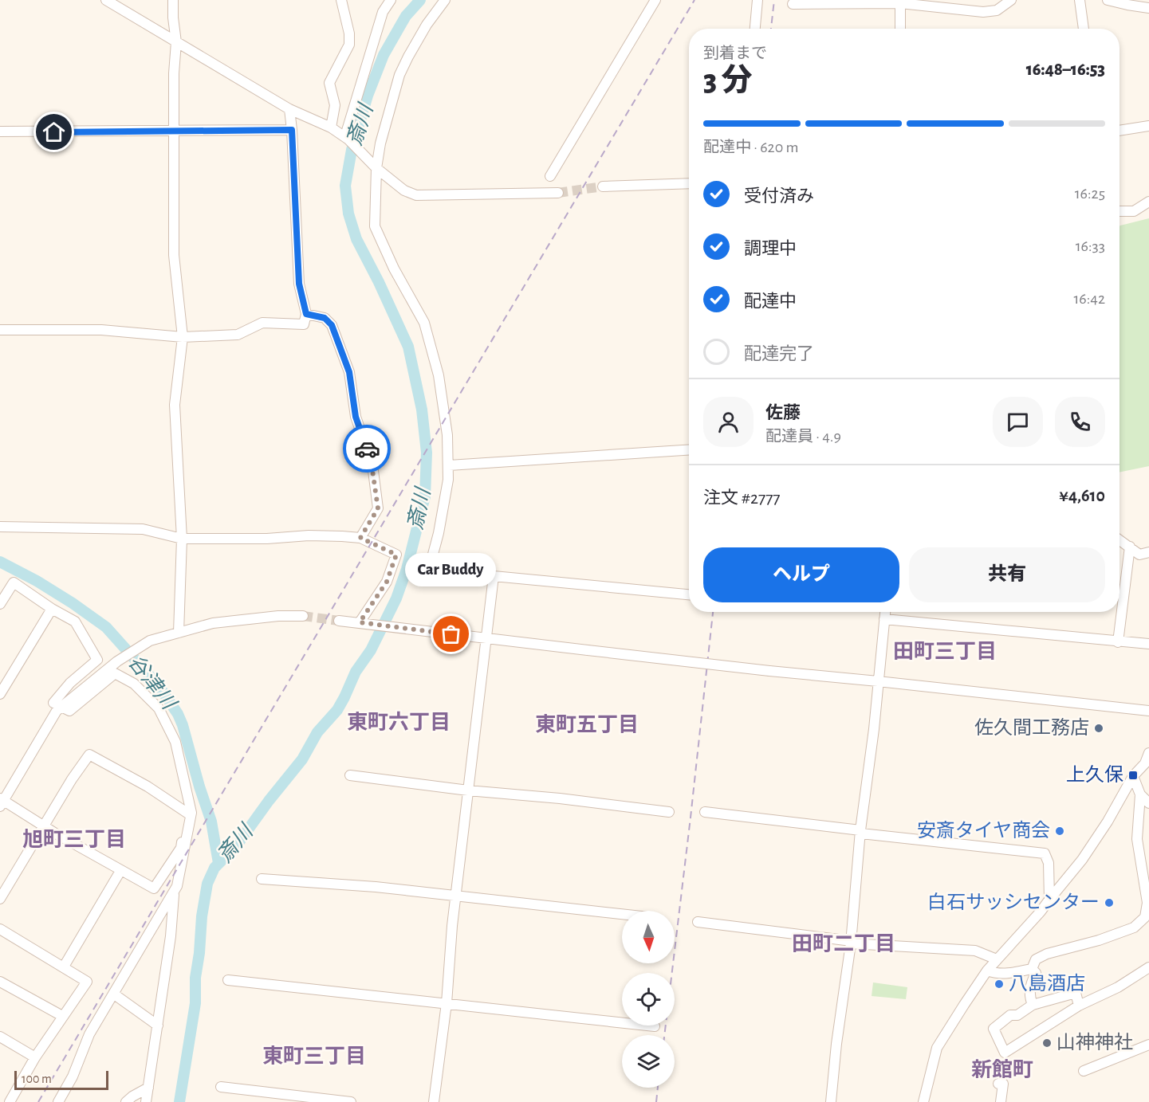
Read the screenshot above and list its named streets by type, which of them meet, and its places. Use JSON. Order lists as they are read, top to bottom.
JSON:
{
  "districts": [
    "田町三丁目",
    "東町六丁目",
    "東町五丁目",
    "旭町三丁目",
    "田町二丁目",
    "東町三丁目",
    "新館町"
  ],
  "water": ["斎川", "谷津川"],
  "places": {
    "other": [
      "Car Buddy",
      "佐久間工務店",
      "安斎タイヤ商会",
      "白石サッシセンター",
      "八島酒店",
      "山神神社"
    ],
    "transit": ["上久保"]
  },
  "scale_bar": "100 m",
  "north": "bottom",
  "page": {
    "heading": ["3 分", "到着まで", "16:48–16:53"],
    "panel": [
      "佐藤",
      "配達員 · 4.9",
      "注文 #2777",
      "¥4,610"
    ],
    "bar": "配達中 · 620 m",
    "list": [
      ["受付済み", "16:25"],
      ["調理中", "16:33"],
      ["配達中", "16:42"],
      "配達完了"
    ],
    "buttons": ["ヘルプ", "共有"],
    "bubble": "Car Buddy",
    "scale": "100 m"
  }
}
